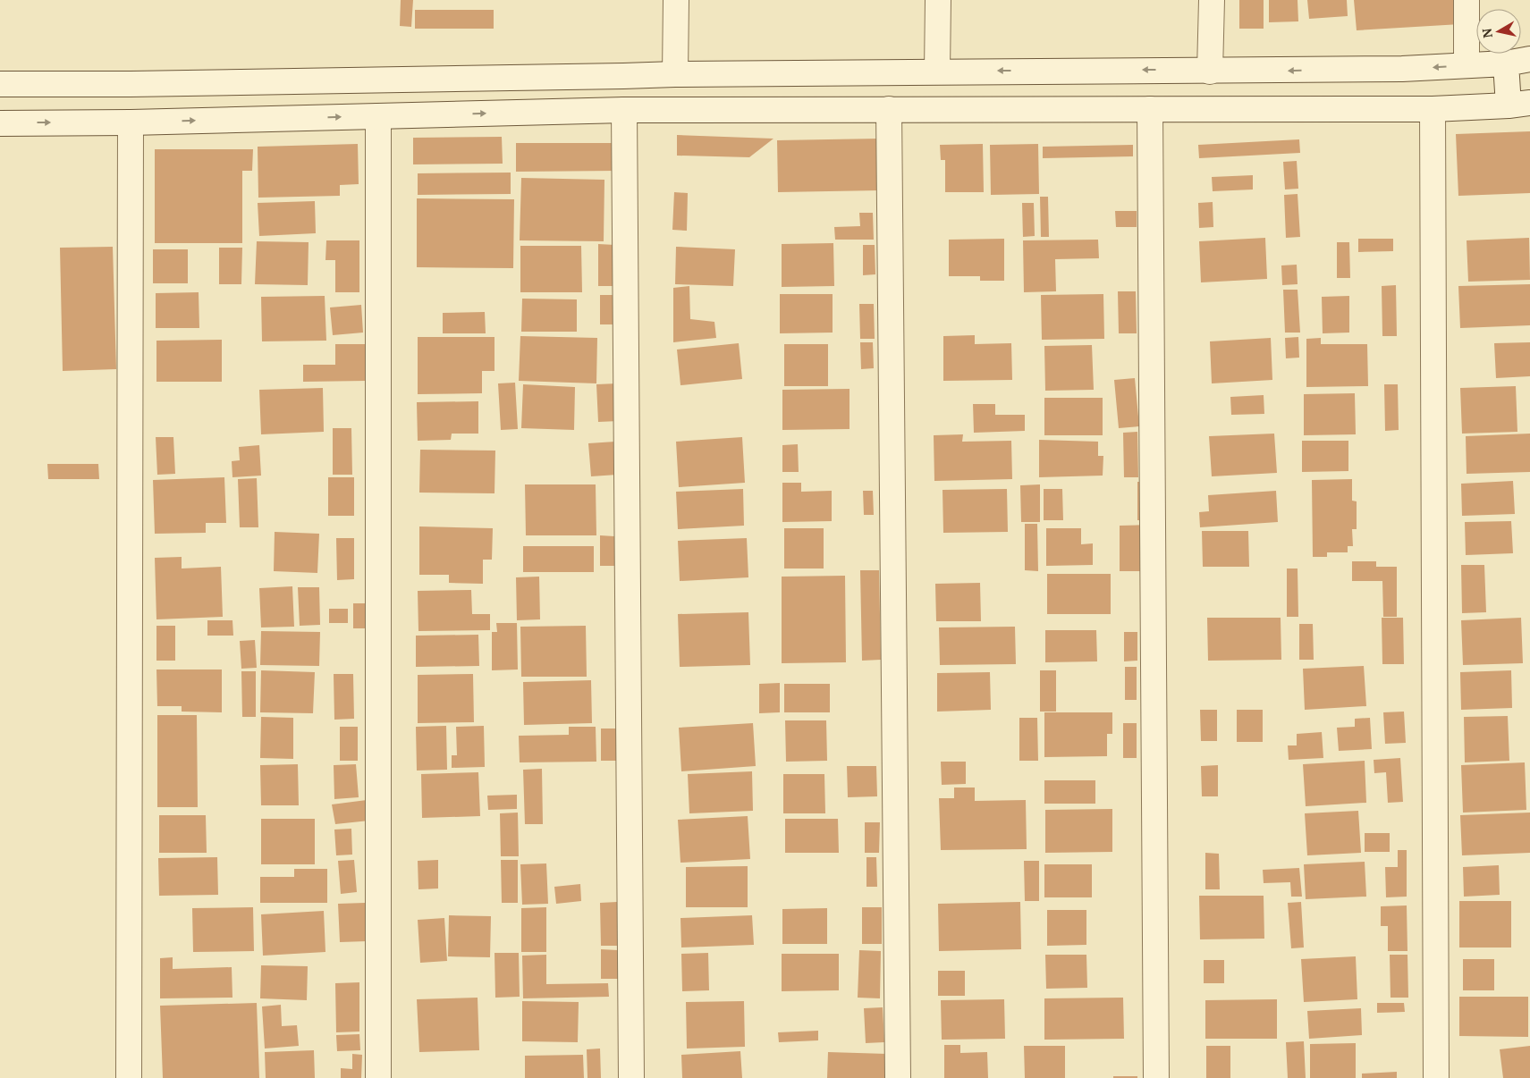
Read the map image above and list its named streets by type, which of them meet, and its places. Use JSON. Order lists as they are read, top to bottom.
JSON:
{
  "north": "left"
}
